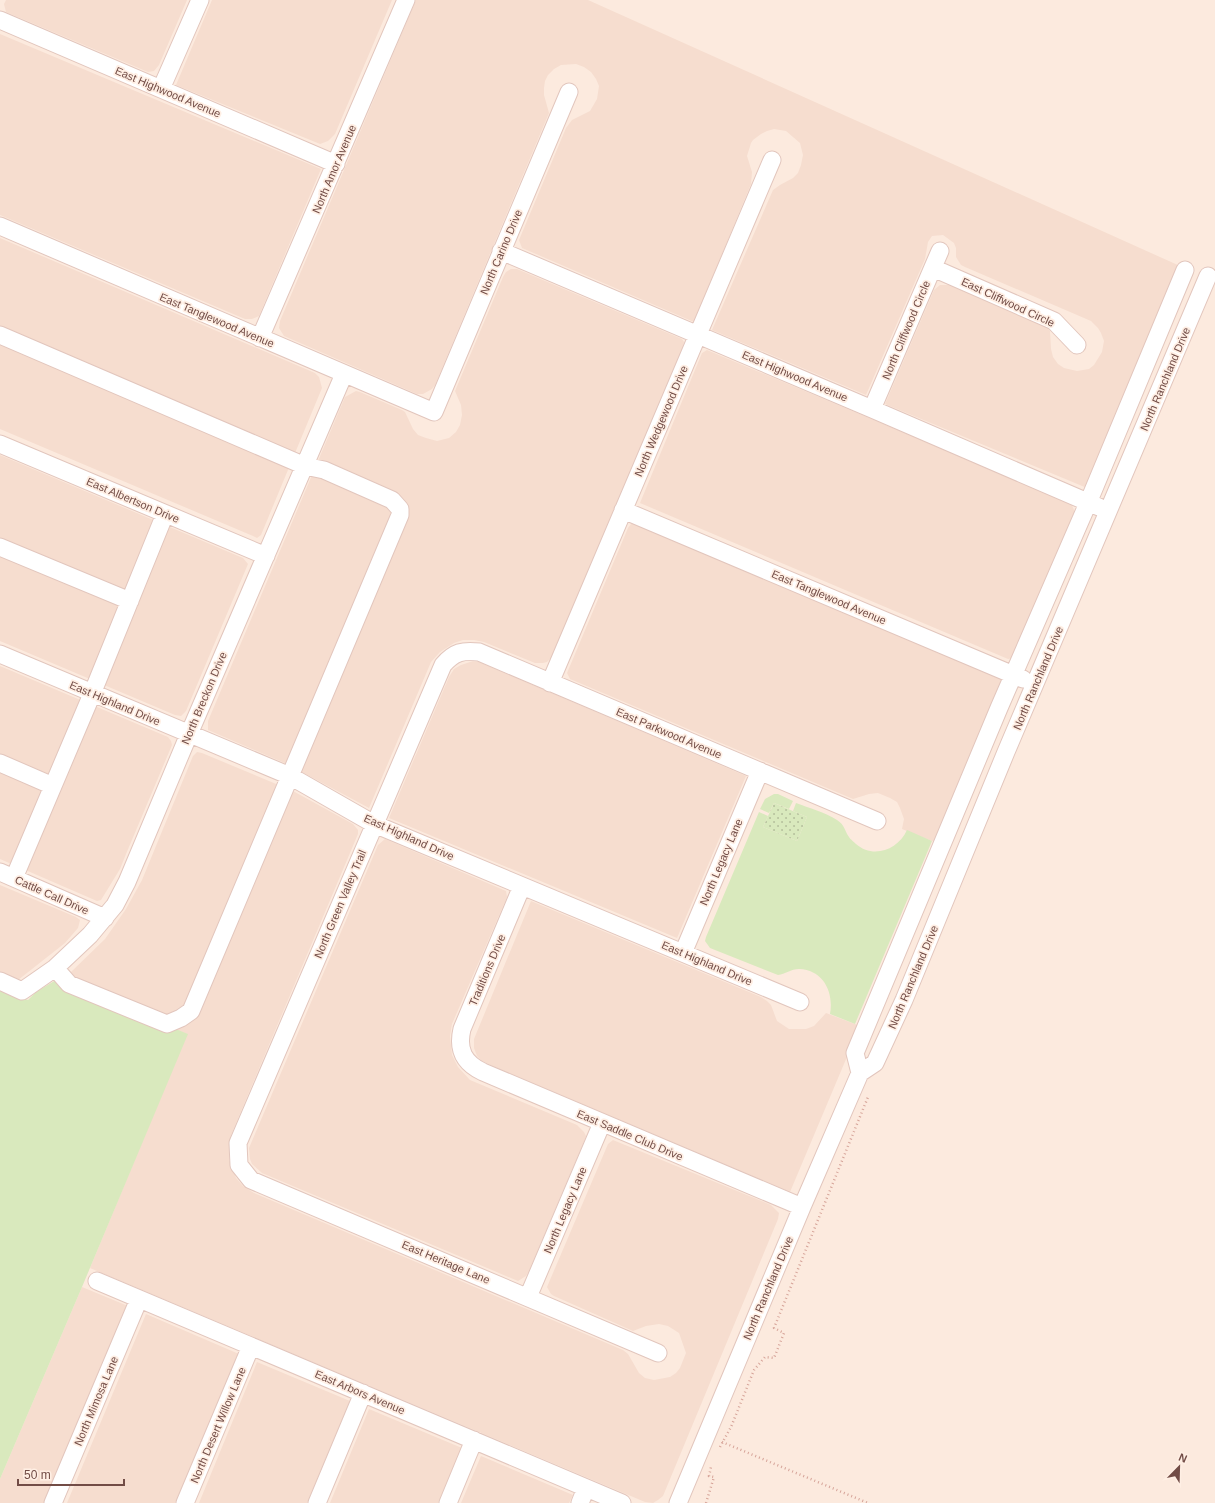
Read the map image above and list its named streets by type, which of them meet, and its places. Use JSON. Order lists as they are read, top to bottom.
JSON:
{
  "streets": {
    "street": [
      "East Highwood Avenue",
      "North Amor Avenue",
      "North Carino Drive",
      "East Cliffwood Circle",
      "East Tanglewood Avenue",
      "North Cliffwood Circle",
      "North Ranchland Drive",
      "North Wedgewood Drive",
      "East Albertson Drive",
      "North Breckon Drive",
      "East Highland Drive",
      "East Parkwood Avenue",
      "North Legacy Lane",
      "Cattle Call Drive",
      "North Green Valley Trail",
      "Traditions Drive",
      "East Saddle Club Drive",
      "East Heritage Lane",
      "East Arbors Avenue",
      "North Mimosa Lane",
      "North Desert Willow Lane"
    ]
  },
  "crossings": [
    ["East Highwood Avenue", "North Amor Avenue"],
    ["East Highwood Avenue", "North Carino Drive"],
    ["East Highwood Avenue", "North Cliffwood Circle"],
    ["East Highwood Avenue", "North Ranchland Drive"],
    ["East Highwood Avenue", "North Wedgewood Drive"],
    ["North Amor Avenue", "East Tanglewood Avenue"],
    ["North Carino Drive", "East Tanglewood Avenue"],
    ["East Cliffwood Circle", "North Cliffwood Circle"],
    ["East Tanglewood Avenue", "North Ranchland Drive"],
    ["East Tanglewood Avenue", "North Wedgewood Drive"],
    ["East Tanglewood Avenue", "North Breckon Drive"],
    ["North Ranchland Drive", "East Saddle Club Drive"],
    ["North Wedgewood Drive", "East Parkwood Avenue"],
    ["East Albertson Drive", "North Breckon Drive"],
    ["North Breckon Drive", "East Highland Drive"],
    ["North Breckon Drive", "Cattle Call Drive"],
    ["East Highland Drive", "North Legacy Lane"],
    ["East Highland Drive", "North Green Valley Trail"],
    ["East Highland Drive", "Traditions Drive"],
    ["East Parkwood Avenue", "North Legacy Lane"],
    ["East Parkwood Avenue", "North Green Valley Trail"],
    ["North Legacy Lane", "East Saddle Club Drive"],
    ["North Legacy Lane", "East Heritage Lane"],
    ["North Green Valley Trail", "East Heritage Lane"],
    ["Traditions Drive", "East Saddle Club Drive"],
    ["East Arbors Avenue", "North Mimosa Lane"],
    ["East Arbors Avenue", "North Desert Willow Lane"]
  ],
  "scale_bar": "50 m",
  "north": "top right"
}
